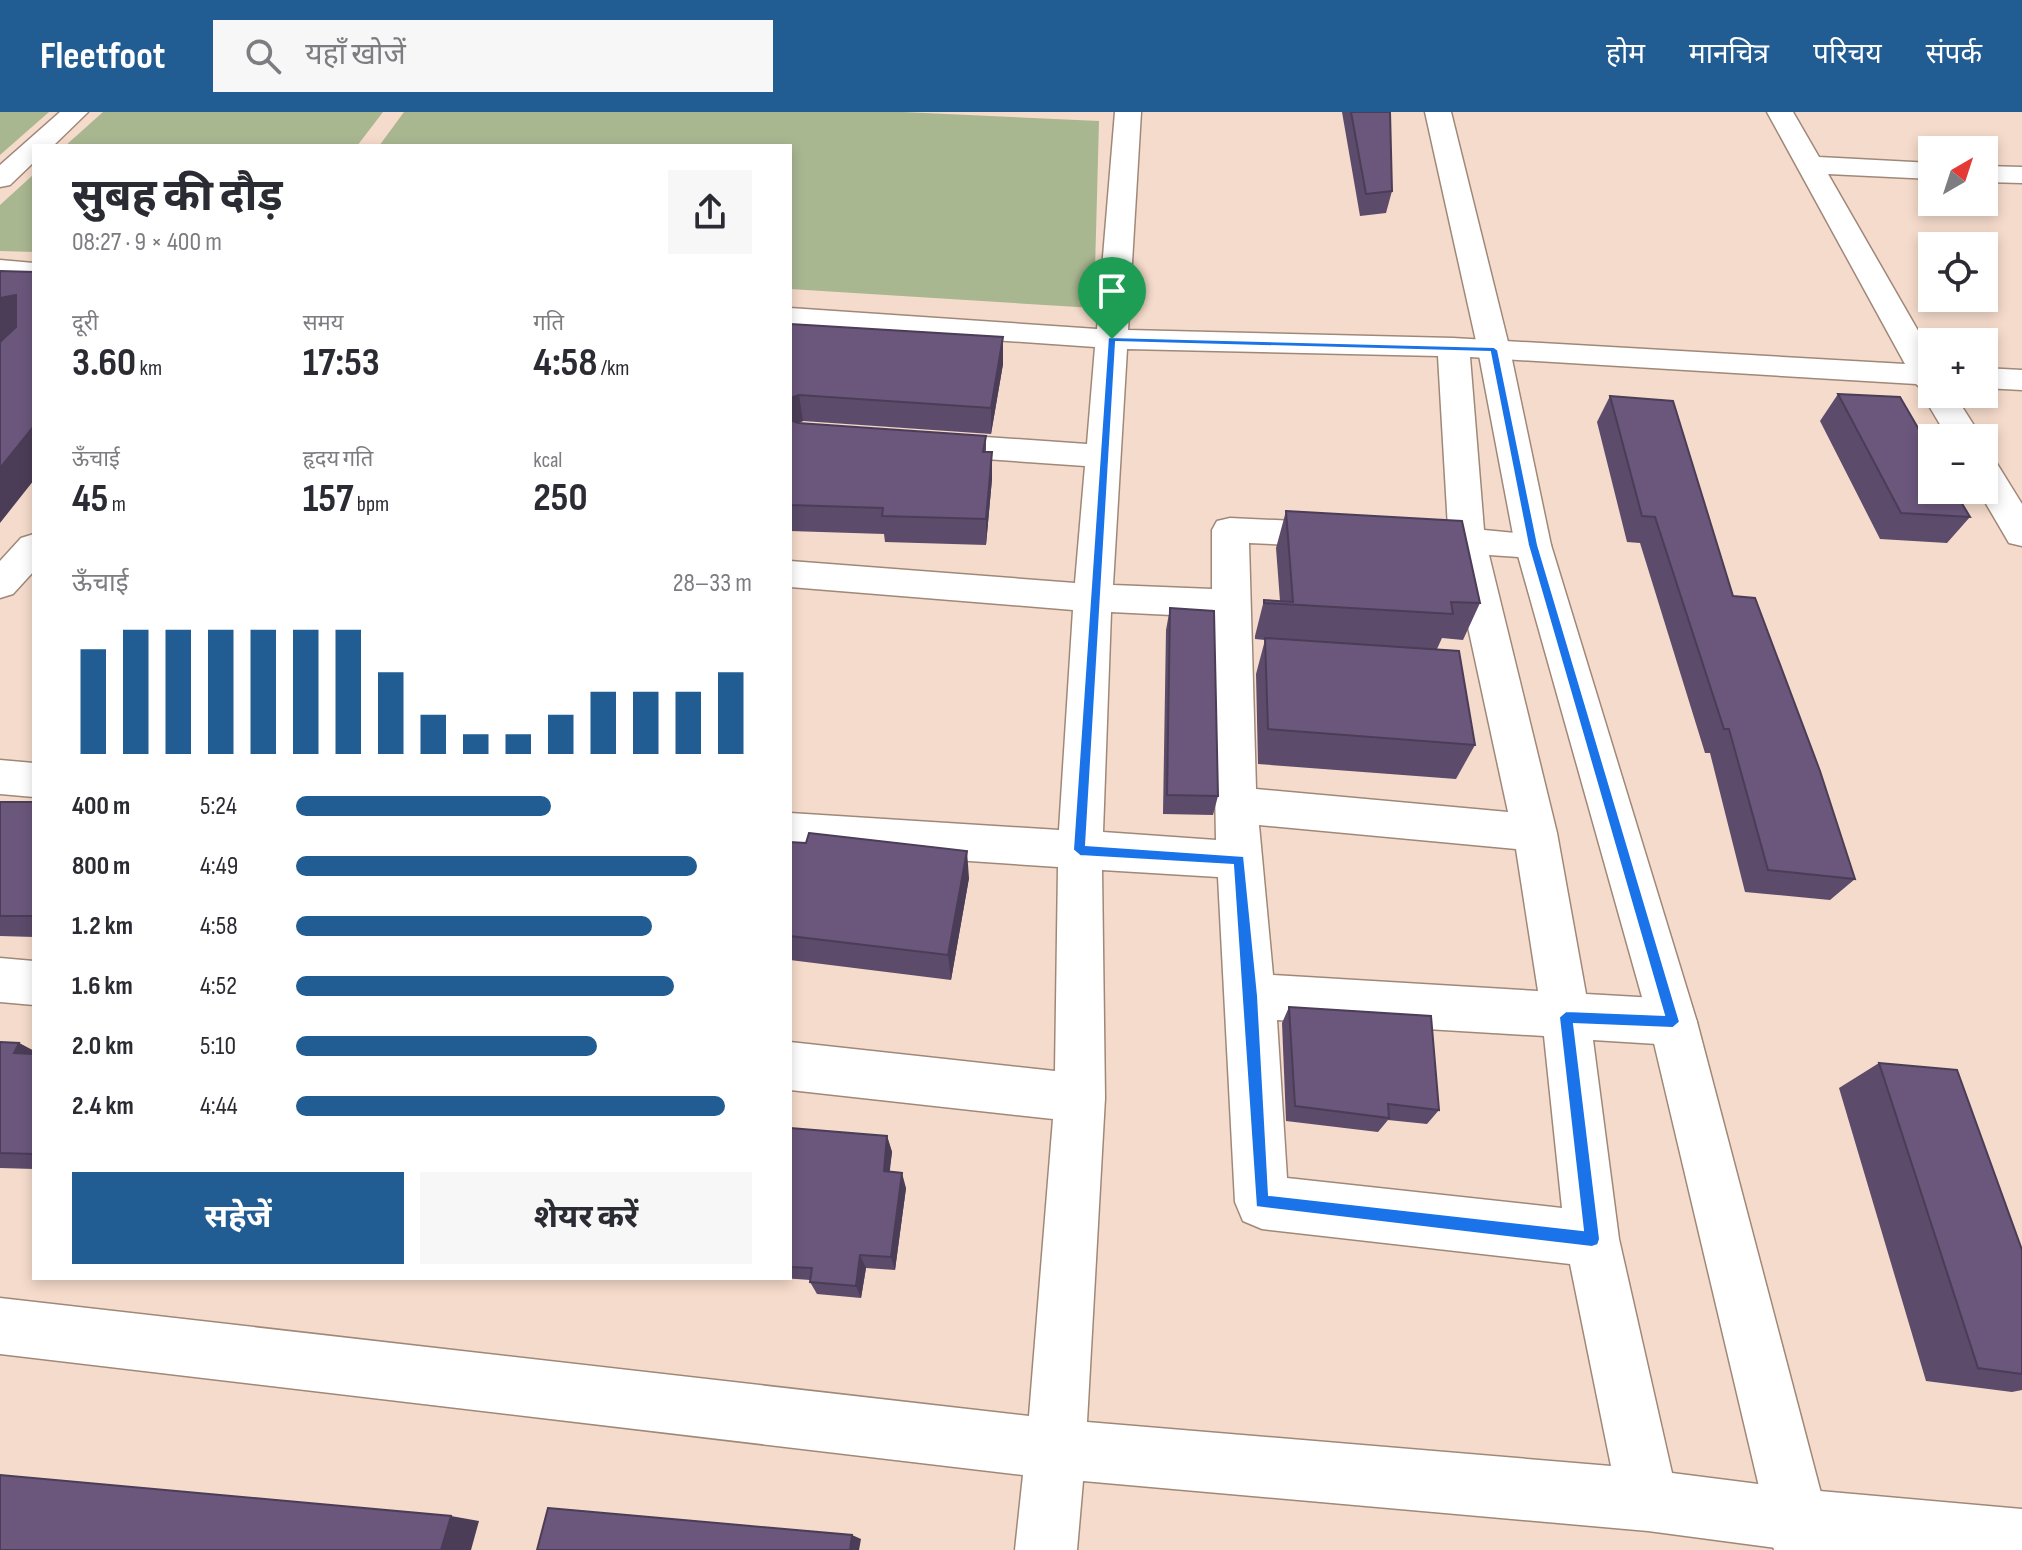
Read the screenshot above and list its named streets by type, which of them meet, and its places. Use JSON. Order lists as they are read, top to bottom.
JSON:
{
  "north": "top right",
  "page": {
    "header": "Fleetfoot",
    "search": "यहाँ खोजें",
    "nav": [
      "होम",
      "मानचित्र",
      "परिचय",
      "संपर्क"
    ],
    "map_buttons": ["+", "−"],
    "heading": ["सुबह की दौड़", "08:27 · 9 × 400 m"],
    "stats": [
      ["दूरी", "3.60 km"],
      ["समय", "17:53"],
      ["गति", "4:58 /km"],
      ["ऊँचाई", "45 m"],
      ["हृदय गति", "157 bpm"],
      ["kcal", "250"]
    ],
    "chart": ["ऊँचाई", "28–33 m"],
    "list": [
      {
        "name": "400 m",
        "note": "5:24"
      },
      {
        "name": "800 m",
        "note": "4:49"
      },
      {
        "name": "1.2 km",
        "note": "4:58"
      },
      {
        "name": "1.6 km",
        "note": "4:52"
      },
      {
        "name": "2.0 km",
        "note": "5:10"
      },
      {
        "name": "2.4 km",
        "note": "4:44"
      }
    ],
    "buttons": ["सहेजें", "शेयर करें"]
  }
}
